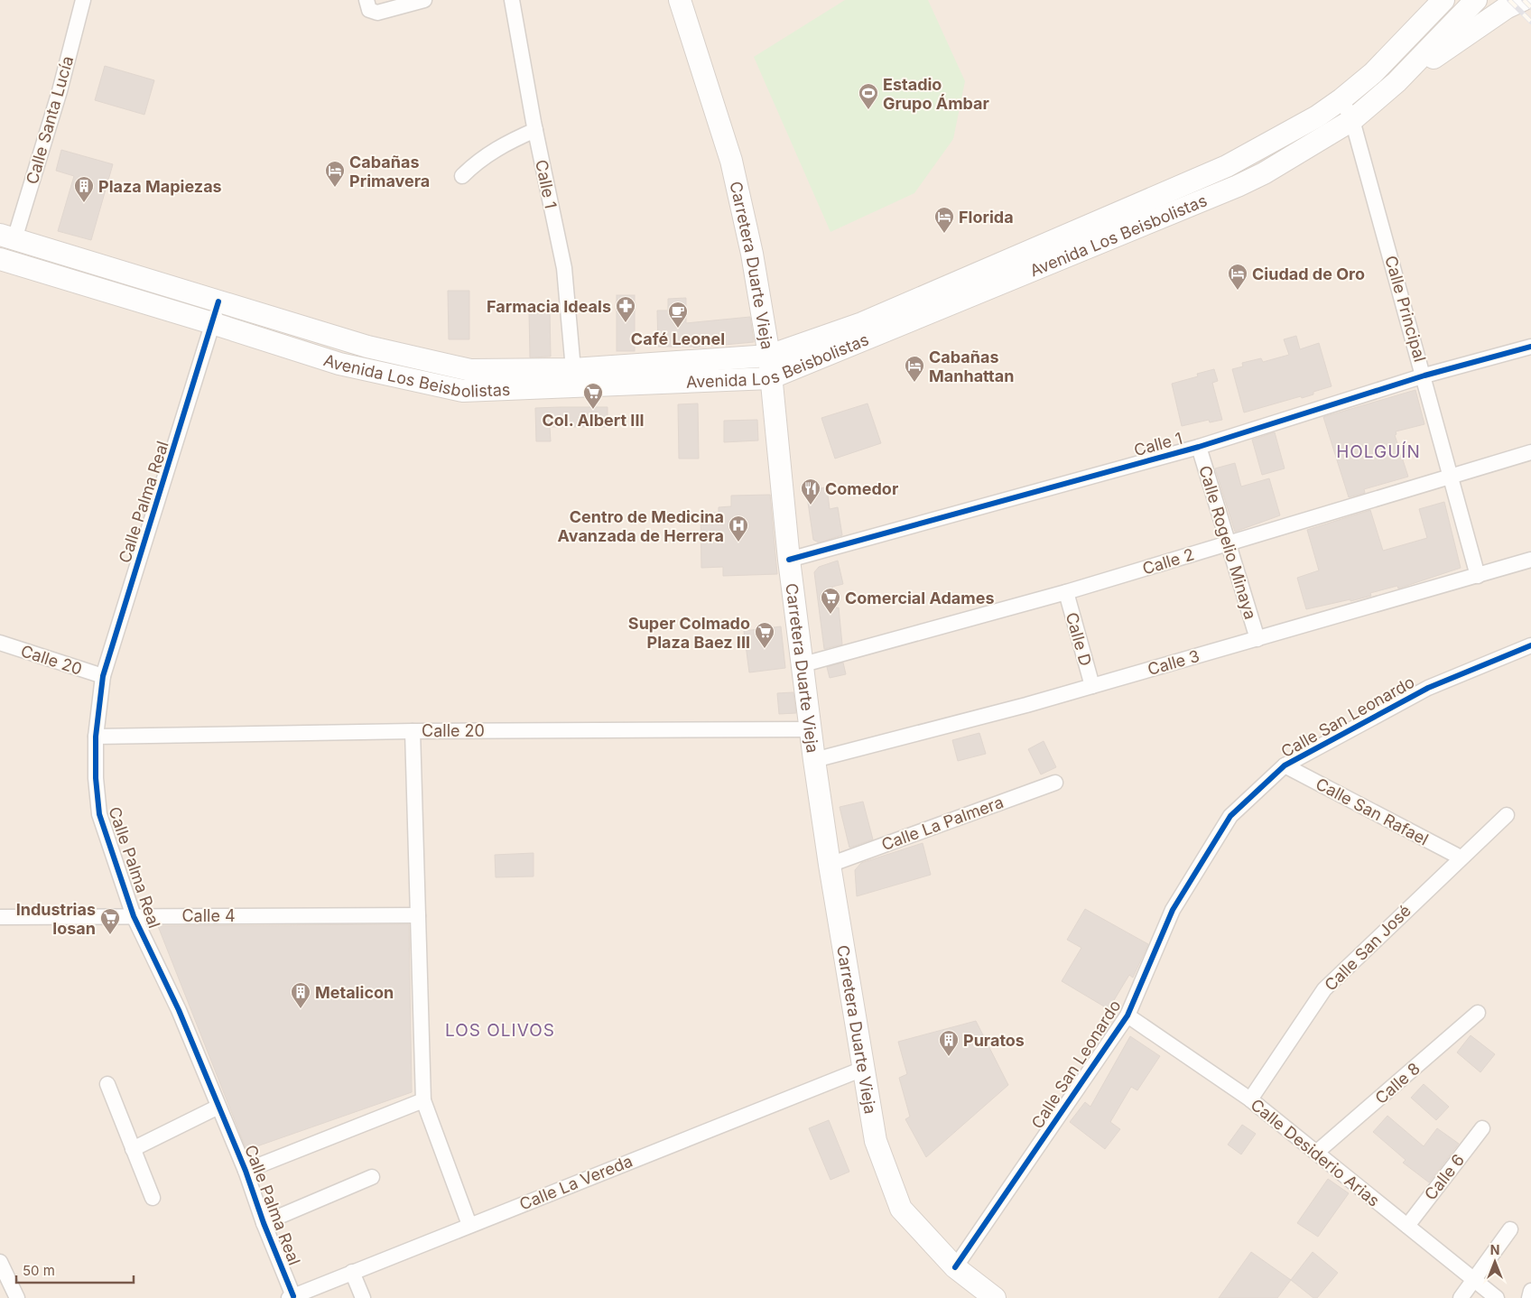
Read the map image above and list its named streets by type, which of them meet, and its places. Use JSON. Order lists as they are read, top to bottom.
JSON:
{
  "streets": {
    "main road": ["Avenida Los Beisbolistas", "Carretera Duarte Vieja"],
    "street": [
      "Calle Santa Lucía",
      "Calle 1",
      "Calle Principal",
      "Calle Palma Real",
      "Calle Rogelio Minaya",
      "Calle 2",
      "Calle D",
      "Calle 20",
      "Calle 3",
      "Calle San Leonardo",
      "Calle San Rafael",
      "Calle La Palmera",
      "Calle 4",
      "Calle San José",
      "Calle 8",
      "Calle Desiderio Arias",
      "Calle 6",
      "Calle La Vereda"
    ]
  },
  "crossings": [
    ["Calle Santa Lucía", "Avenida Los Beisbolistas"],
    ["Calle 1", "Avenida Los Beisbolistas"],
    ["Calle 1", "Carretera Duarte Vieja"],
    ["Calle 1", "Calle Principal"],
    ["Calle 1", "Calle Rogelio Minaya"],
    ["Avenida Los Beisbolistas", "Carretera Duarte Vieja"],
    ["Avenida Los Beisbolistas", "Calle Principal"],
    ["Avenida Los Beisbolistas", "Calle Palma Real"],
    ["Carretera Duarte Vieja", "Calle 2"],
    ["Carretera Duarte Vieja", "Calle 20"],
    ["Carretera Duarte Vieja", "Calle 3"],
    ["Carretera Duarte Vieja", "Calle San Leonardo"],
    ["Carretera Duarte Vieja", "Calle La Palmera"],
    ["Carretera Duarte Vieja", "Calle La Vereda"],
    ["Calle Principal", "Calle 2"],
    ["Calle Principal", "Calle 3"],
    ["Calle Palma Real", "Calle 20"],
    ["Calle Palma Real", "Calle 4"],
    ["Calle Palma Real", "Calle La Vereda"],
    ["Calle Rogelio Minaya", "Calle 2"],
    ["Calle Rogelio Minaya", "Calle 3"],
    ["Calle 2", "Calle D"],
    ["Calle D", "Calle 3"],
    ["Calle San Leonardo", "Calle San Rafael"],
    ["Calle San Leonardo", "Calle Desiderio Arias"],
    ["Calle San Rafael", "Calle San José"],
    ["Calle San José", "Calle Desiderio Arias"],
    ["Calle 8", "Calle Desiderio Arias"],
    ["Calle Desiderio Arias", "Calle 6"]
  ],
  "districts": ["HOLGUÍN", "LOS OLIVOS"],
  "places": {
    "sports": ["Estadio Grupo Ámbar"],
    "hotel": [
      "Cabañas Primavera",
      "Florida",
      "Ciudad de Oro",
      "Cabañas Manhattan"
    ],
    "building": ["Plaza Mapiezas", "Metalicon", "Puratos"],
    "pharmacy": ["Farmacia Ideals"],
    "cafe": ["Café Leonel"],
    "supermarket": [
      "Col. Albert III",
      "Comercial Adames",
      "Super Colmado Plaza Baez III",
      "Industrias losan"
    ],
    "restaurant": ["Comedor"],
    "hospital": ["Centro de Medicina Avanzada de Herrera"]
  },
  "scale_bar": "50 m",
  "north": "top"
}
